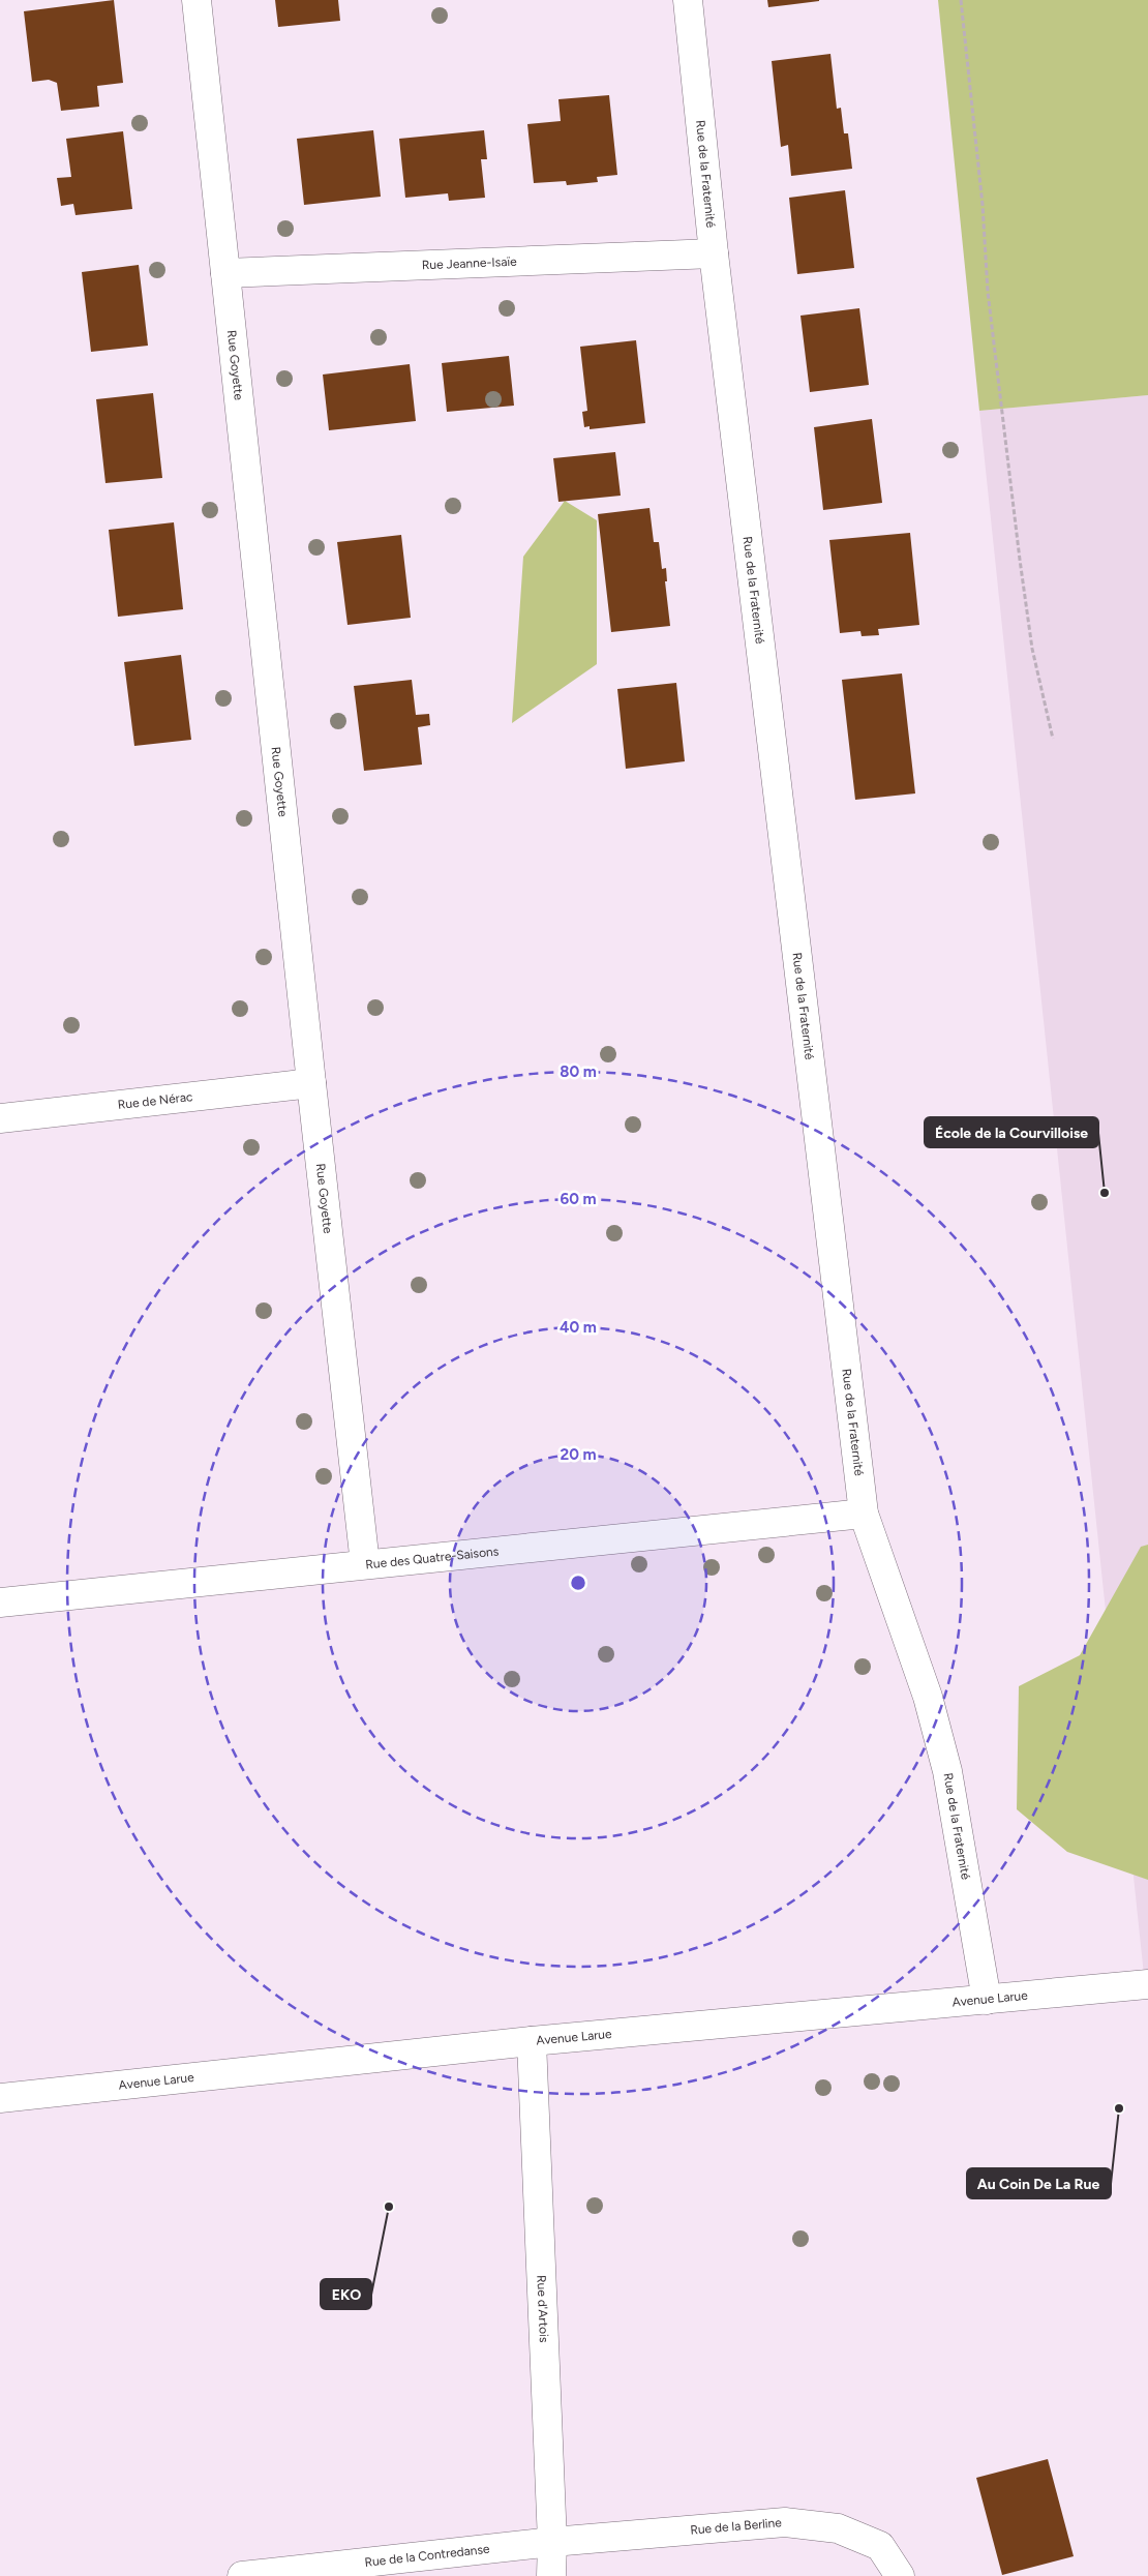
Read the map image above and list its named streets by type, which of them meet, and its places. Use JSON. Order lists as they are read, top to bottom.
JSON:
{
  "streets": {
    "street": [
      "Rue de la Fraternité",
      "Rue Jeanne-Isaïe",
      "Rue Goyette",
      "Rue de Nérac",
      "Rue des Quatre-Saisons",
      "Avenue Larue",
      "Rue d'Artois",
      "Rue de la Berline",
      "Rue de la Contredanse"
    ]
  },
  "crossings": [
    ["Rue de la Fraternité", "Rue Jeanne-Isaïe"],
    ["Rue de la Fraternité", "Rue des Quatre-Saisons"],
    ["Rue de la Fraternité", "Avenue Larue"],
    ["Rue Jeanne-Isaïe", "Rue Goyette"],
    ["Rue Goyette", "Rue de Nérac"],
    ["Rue Goyette", "Rue des Quatre-Saisons"],
    ["Avenue Larue", "Rue d'Artois"],
    ["Rue d'Artois", "Rue de la Berline"],
    ["Rue d'Artois", "Rue de la Contredanse"],
    ["Rue de la Berline", "Rue de la Contredanse"]
  ],
  "places": ["École de la Courvilloise", "Au Coin De La Rue", "EKO"],
  "rings": [
    "80 m",
    "60 m",
    "40 m",
    "20 m"
  ]
}
